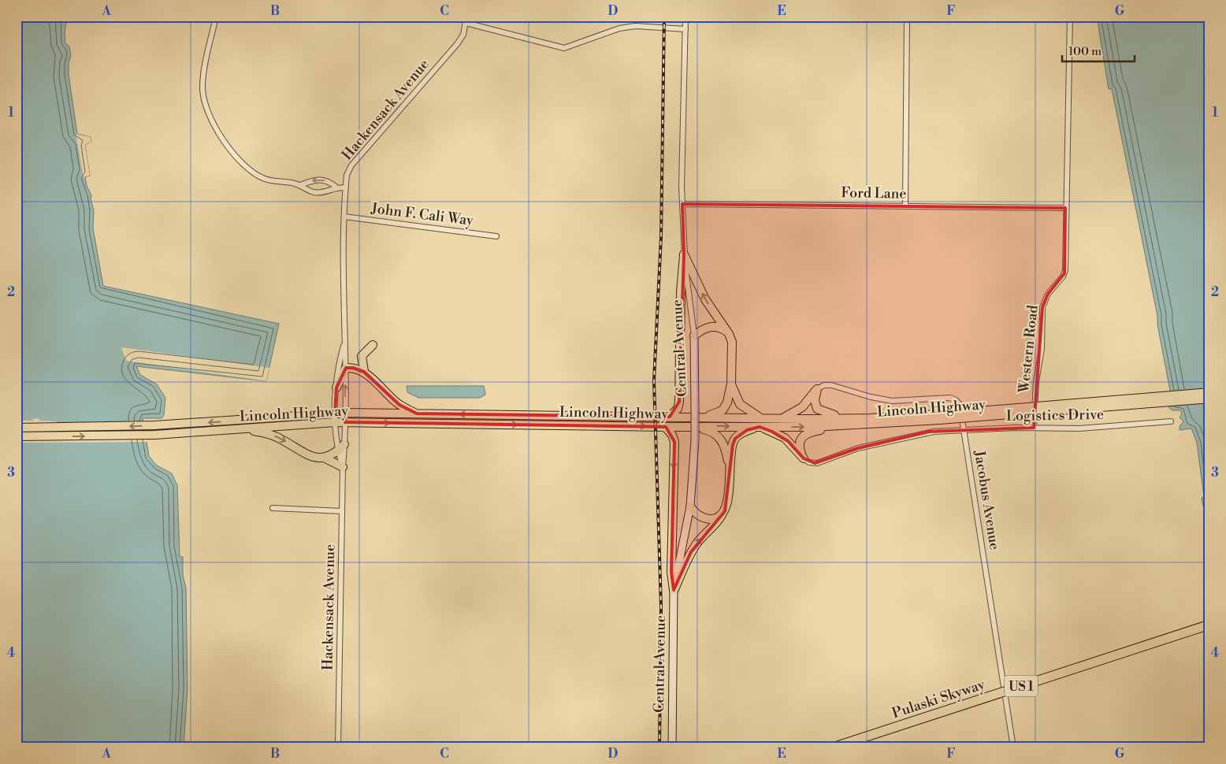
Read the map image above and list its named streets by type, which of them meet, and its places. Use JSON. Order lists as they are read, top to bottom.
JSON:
{
  "streets": {
    "highway": ["Lincoln Highway", "US 1", "Pulaski Skyway"],
    "main road": ["Central Avenue"],
    "street": [
      "Hackensack Avenue",
      "Ford Lane",
      "John F. Cali Way",
      "Western Road",
      "Logistics Drive",
      "Jacobus Avenue"
    ]
  },
  "crossings": [
    ["Hackensack Avenue", "John F. Cali Way"],
    ["Hackensack Avenue", "Lincoln Highway"],
    ["Ford Lane", "Central Avenue"],
    ["Ford Lane", "Western Road"],
    ["Western Road", "Logistics Drive"],
    ["Logistics Drive", "Jacobus Avenue"]
  ],
  "scale_bar": "100 m",
  "grid": {
    "columns": [
      "A",
      "B",
      "C",
      "D",
      "E",
      "F",
      "G"
    ],
    "rows": [
      "1",
      "2",
      "3",
      "4"
    ]
  }
}
